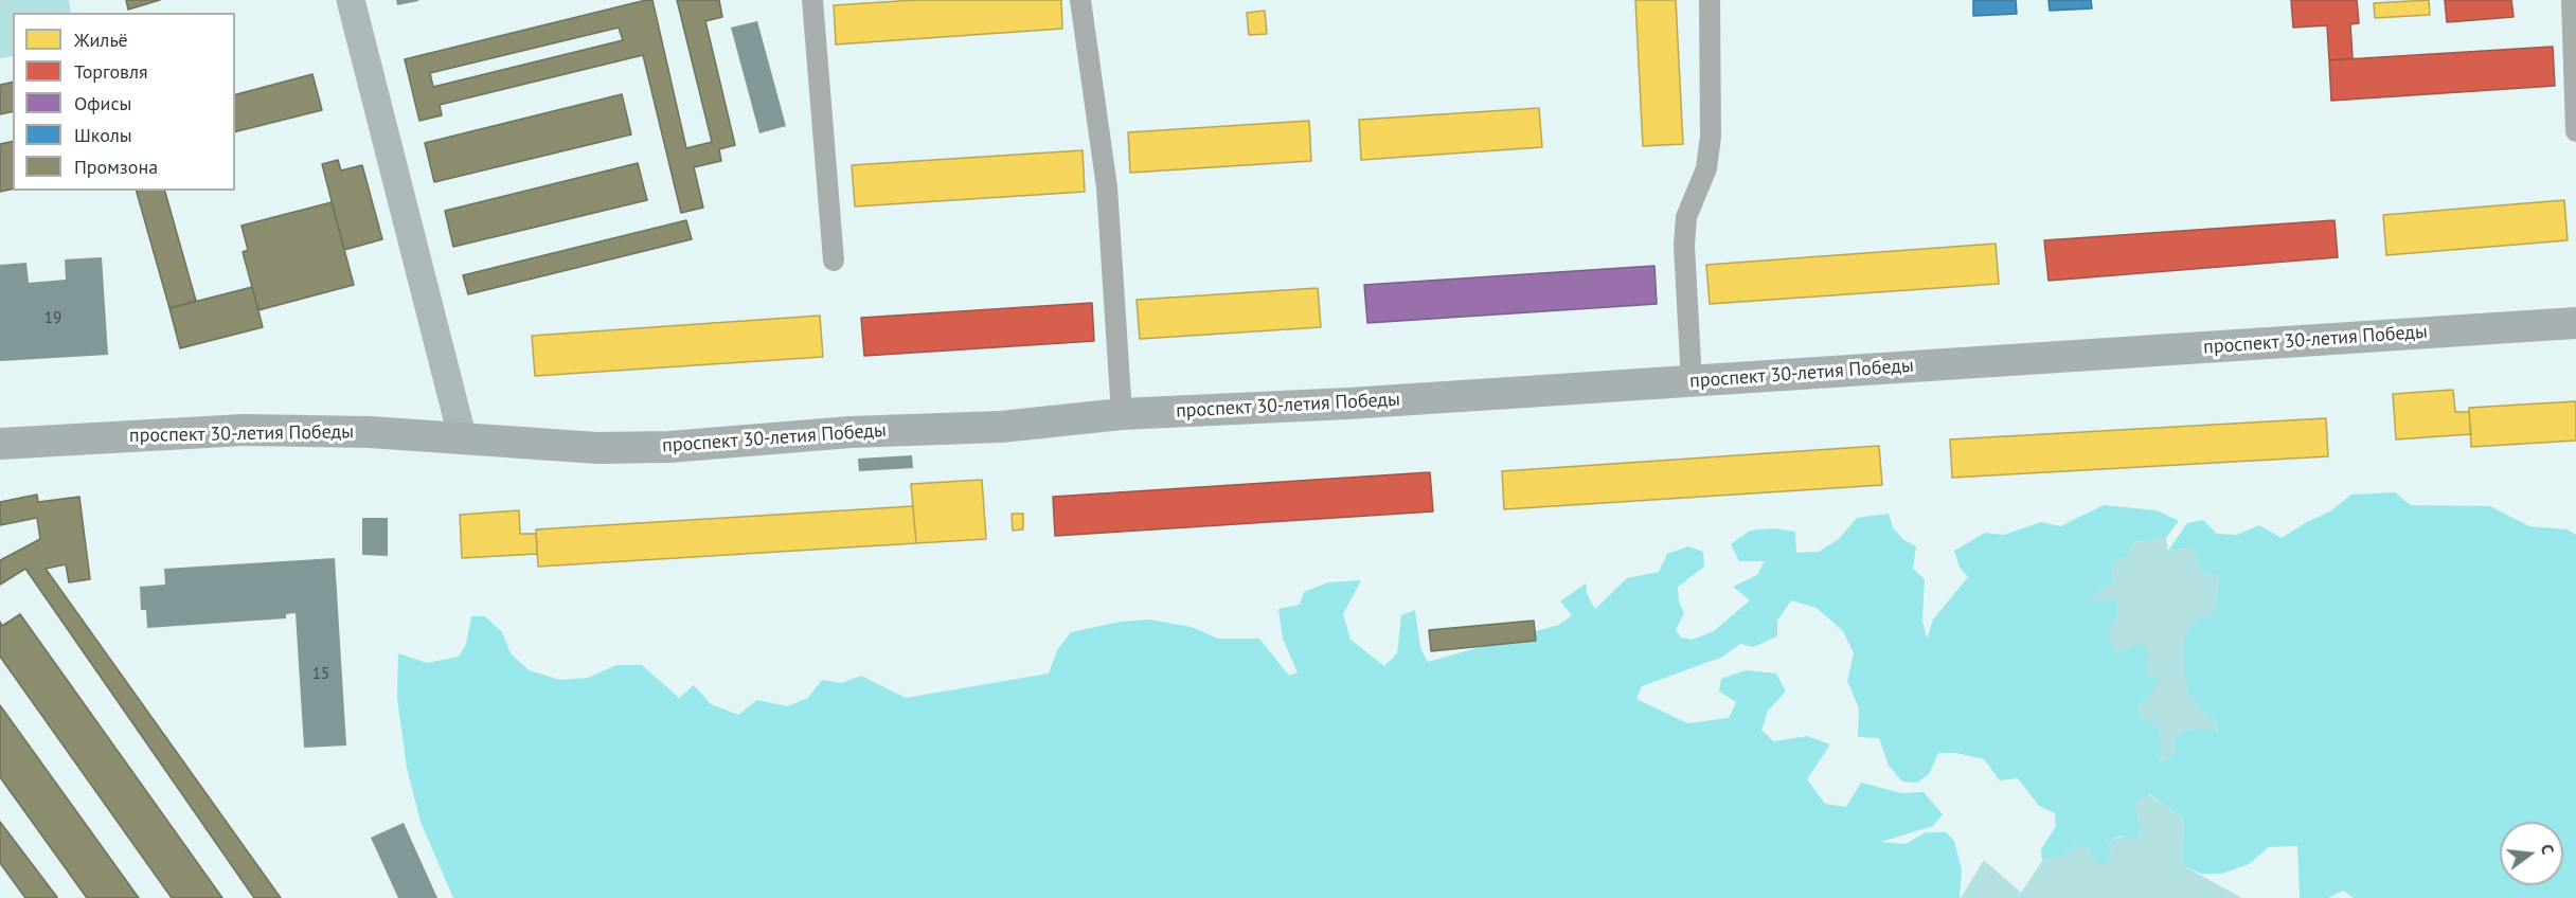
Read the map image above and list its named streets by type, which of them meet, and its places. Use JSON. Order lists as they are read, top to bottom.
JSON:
{
  "streets": {
    "main road": ["проспект 30-летия Победы"]
  },
  "house_numbers": ["19", "15"],
  "legend": [
    "Жильё",
    "Торговля",
    "Офисы",
    "Школы",
    "Промзона"
  ],
  "north": "right"
}
